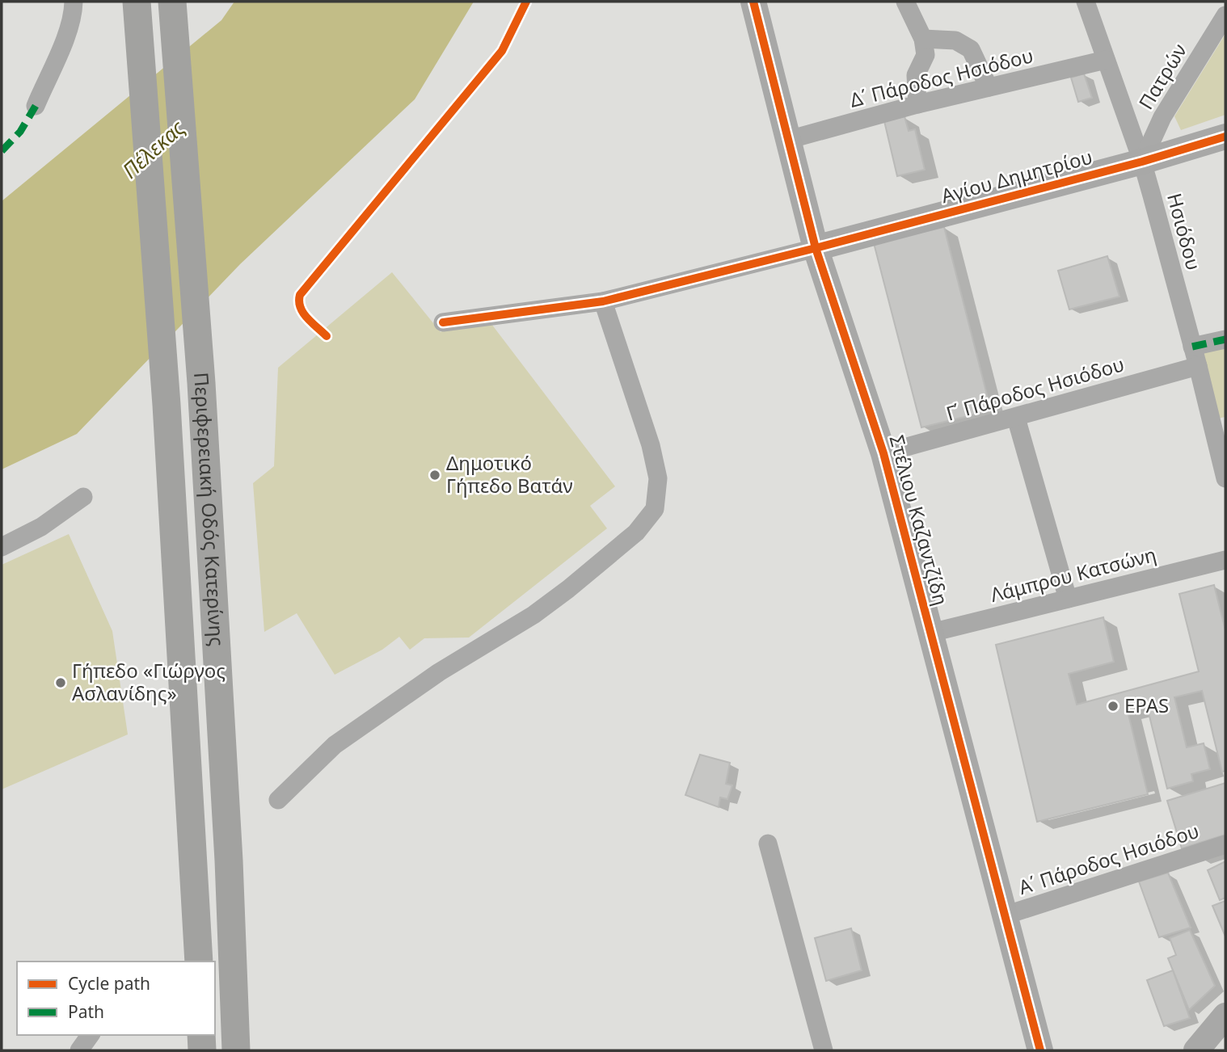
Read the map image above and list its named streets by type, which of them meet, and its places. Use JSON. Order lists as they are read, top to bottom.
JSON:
{
  "streets": {
    "main road": ["Περιφερειακή Οδός Κατερίνης"],
    "street": [
      "Πατρών",
      "Δ΄ Πάροδος Ησιόδου",
      "Αγίου Δημητρίου",
      "Ησιόδου",
      "Γ΄ Πάροδος Ησιόδου",
      "Στέλιου Καζαντζίδη",
      "Λάμπρου Κατσώνη",
      "Α΄ Πάροδος Ησιόδου"
    ]
  },
  "crossings": [
    ["Πατρών", "Αγίου Δημητρίου"],
    ["Πατρών", "Ησιόδου"],
    ["Δ΄ Πάροδος Ησιόδου", "Ησιόδου"],
    ["Δ΄ Πάροδος Ησιόδου", "Στέλιου Καζαντζίδη"],
    ["Αγίου Δημητρίου", "Ησιόδου"],
    ["Αγίου Δημητρίου", "Στέλιου Καζαντζίδη"],
    ["Ησιόδου", "Γ΄ Πάροδος Ησιόδου"],
    ["Γ΄ Πάροδος Ησιόδου", "Στέλιου Καζαντζίδη"],
    ["Στέλιου Καζαντζίδη", "Λάμπρου Κατσώνη"],
    ["Στέλιου Καζαντζίδη", "Α΄ Πάροδος Ησιόδου"]
  ],
  "water": ["Πέλεκας"],
  "places": ["Δημοτικό Γήπεδο Βατάν", "Γήπεδο «Γιώργος Ασλανίδης»", "EPAS"],
  "legend": ["Cycle path", "Path"]
}
